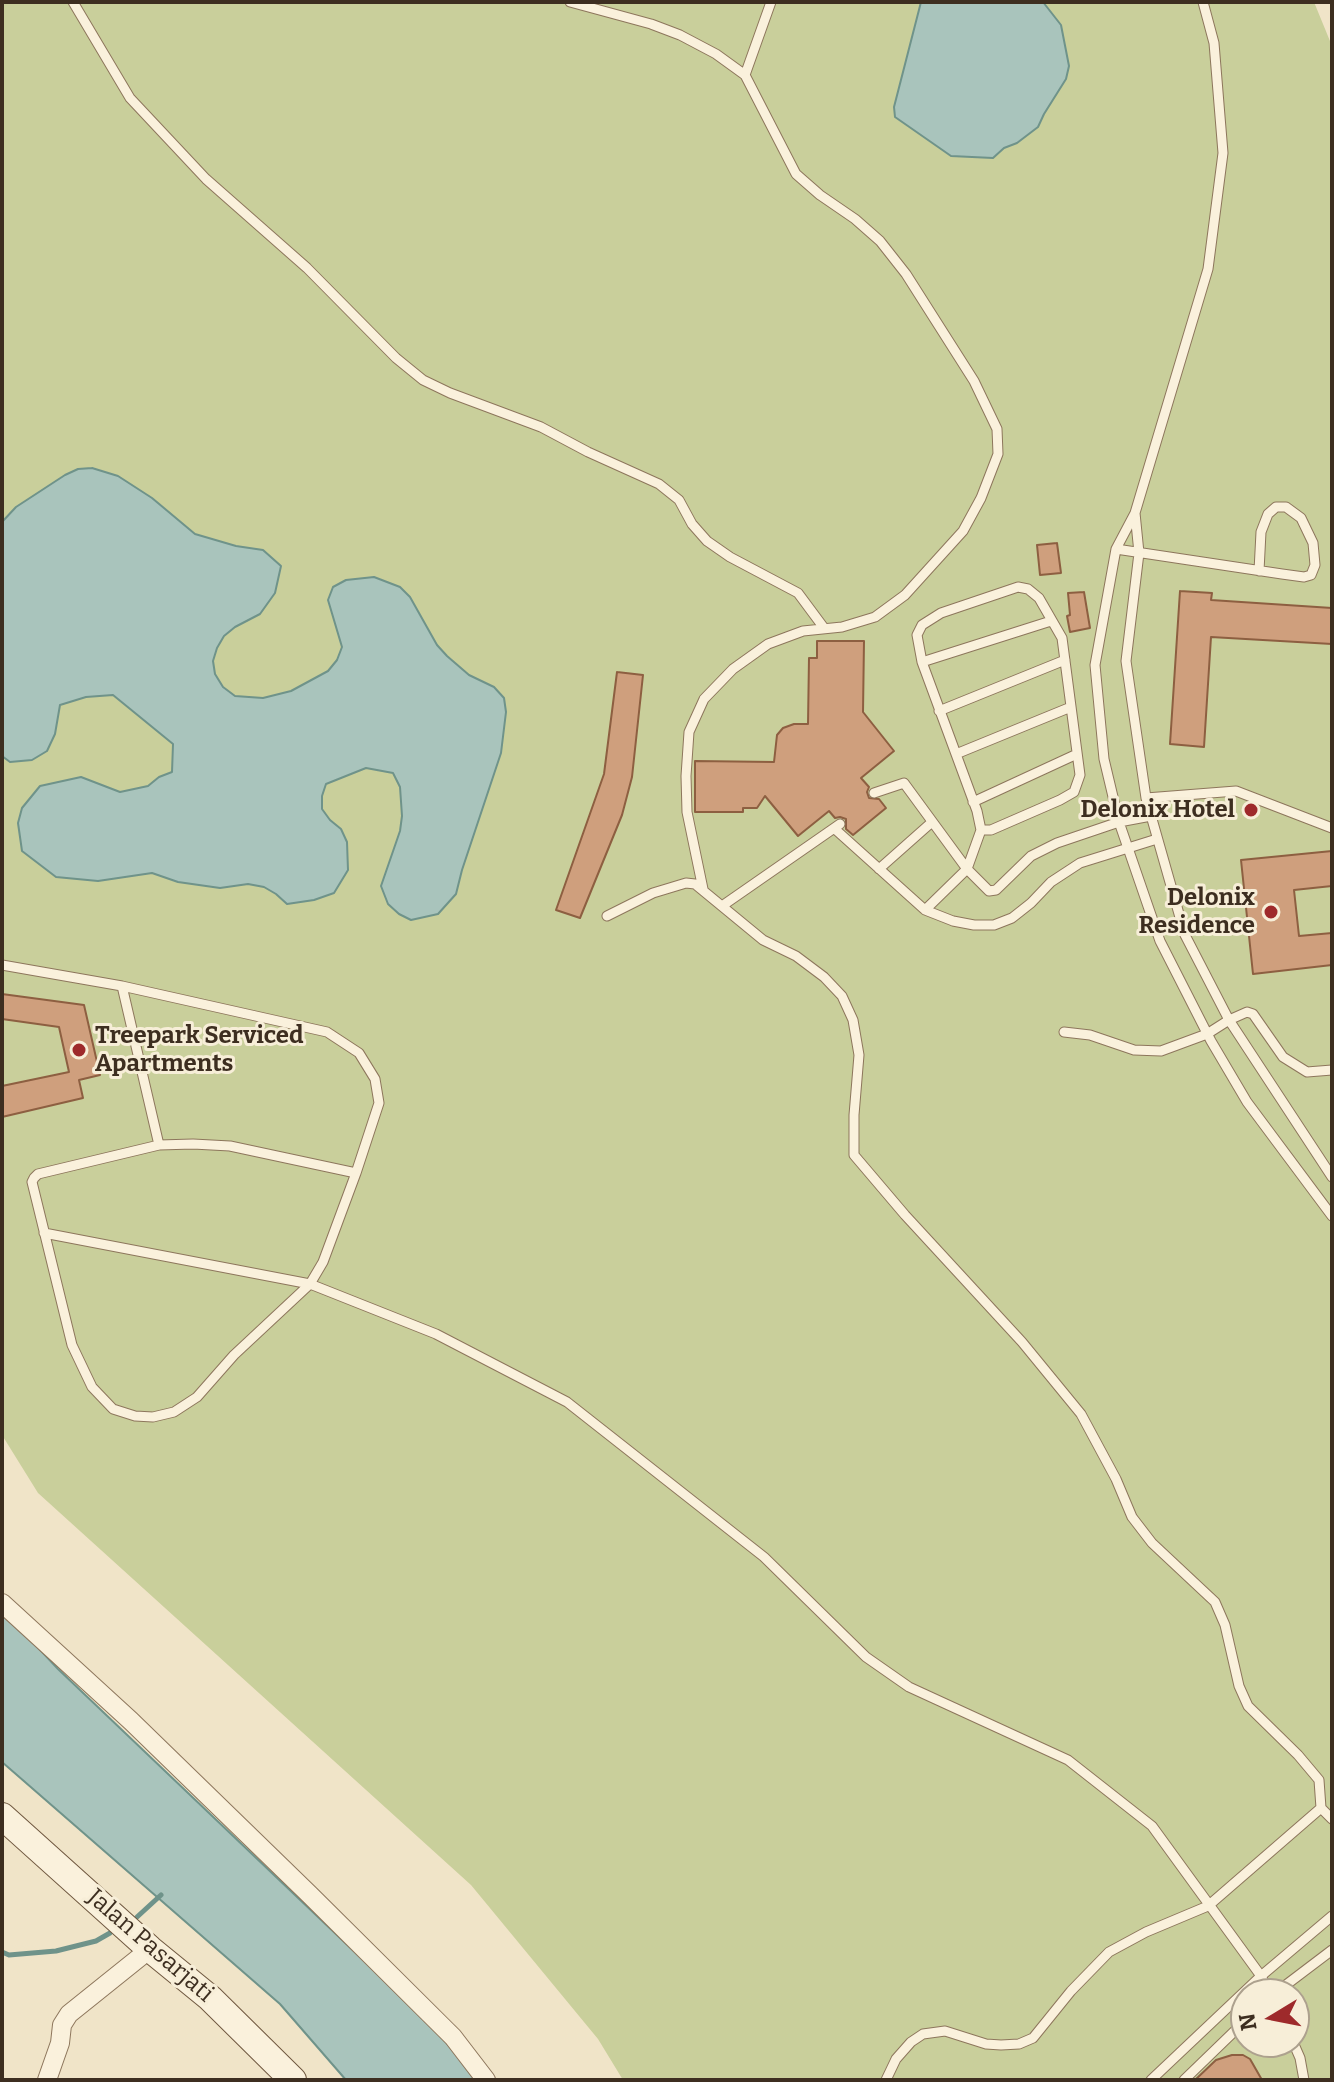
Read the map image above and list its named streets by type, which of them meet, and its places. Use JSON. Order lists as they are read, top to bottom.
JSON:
{
  "streets": {
    "main road": ["Jalan Pasarjati"]
  },
  "places": ["Delonix Hotel", "Delonix Residence", "Treepark Serviced Apartments"],
  "north": "left"
}
